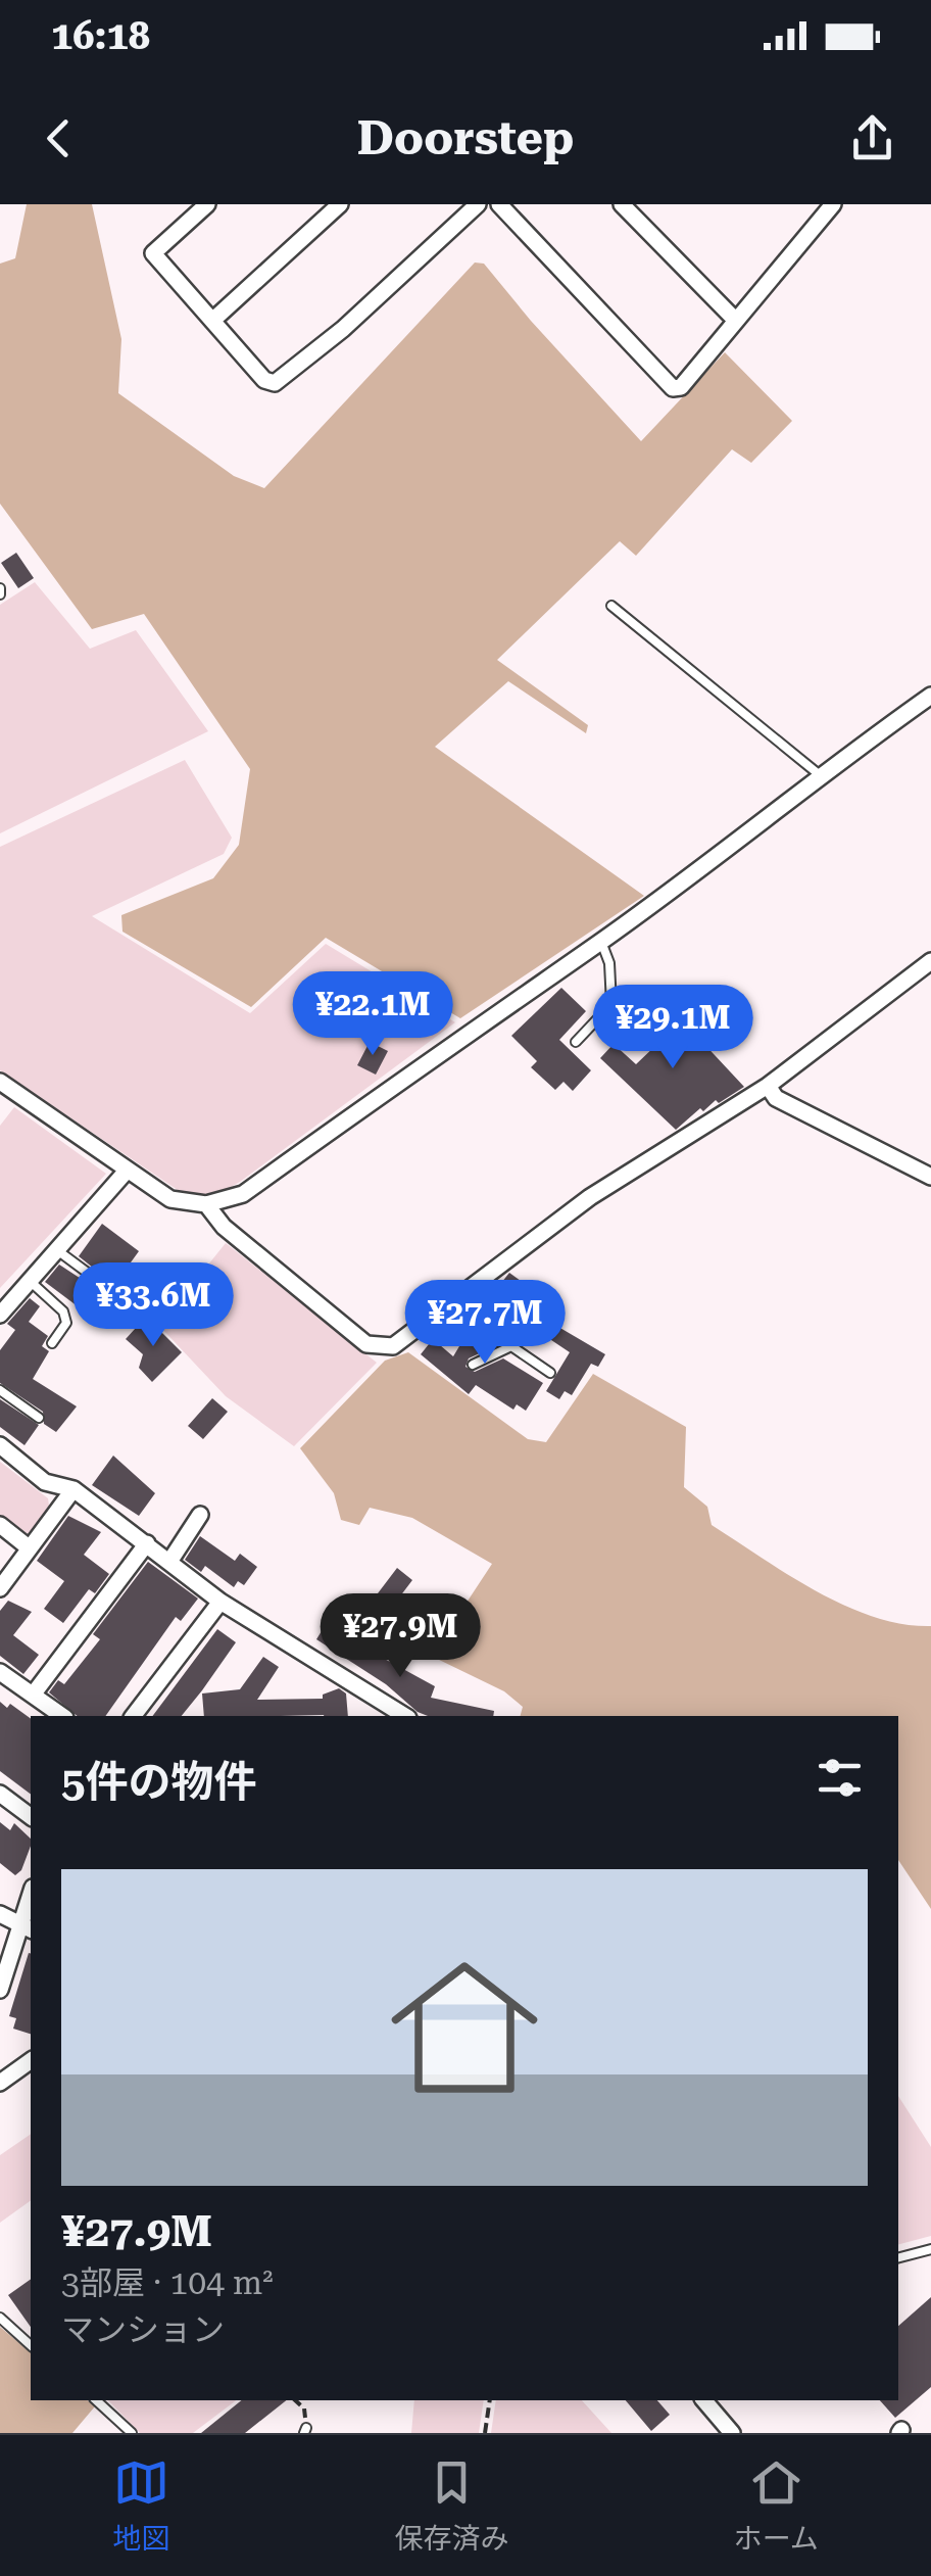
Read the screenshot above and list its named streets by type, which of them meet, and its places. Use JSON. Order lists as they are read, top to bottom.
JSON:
{
  "page": {
    "status": "16:18",
    "header": "Doorstep",
    "price": [
      "¥22.1M",
      "¥29.1M",
      "¥33.6M",
      "¥27.7M",
      "¥27.9M"
    ],
    "heading": "5件の物件",
    "list": [
      {
        "name": "¥27.9M",
        "note": "3部屋 · 104 m² · マンション"
      }
    ],
    "tabs": ["地図", "保存済み", "ホーム"]
  }
}
